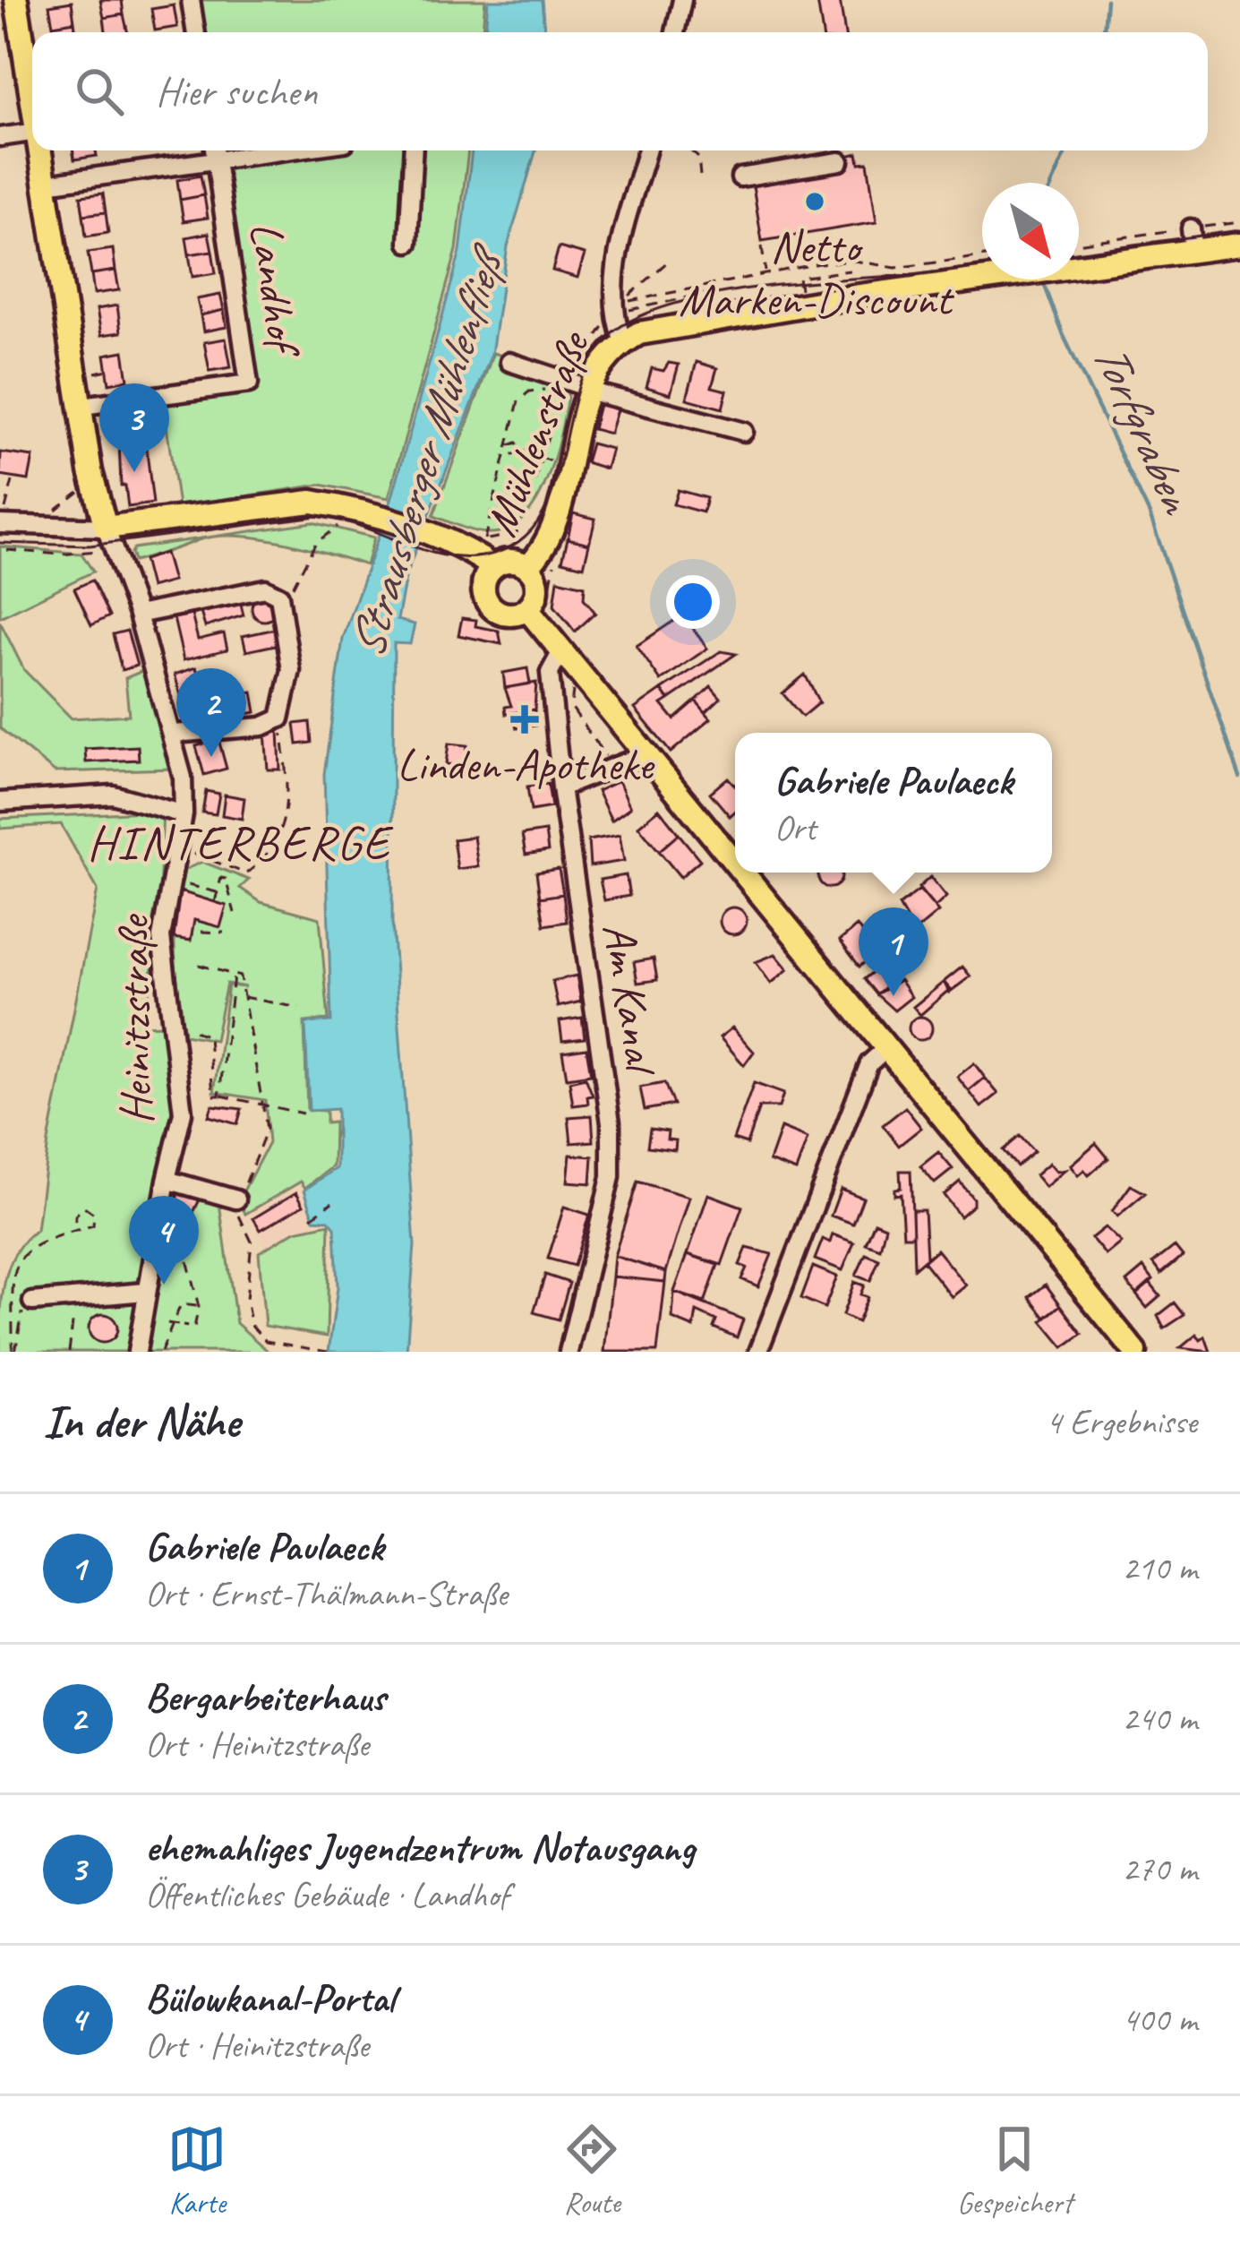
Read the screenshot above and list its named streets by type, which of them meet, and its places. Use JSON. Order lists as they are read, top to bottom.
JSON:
{
  "streets": {
    "main road": ["Mühlenstraße"],
    "street": ["Landhof", "Am Kanal", "Heinitzstraße"]
  },
  "districts": ["HINTERBERGE"],
  "water": ["Torfgraben", "Strausberger Mühlenfließ"],
  "places": {
    "other": ["Netto Marken-Discount"],
    "health": ["Linden-Apotheke"]
  },
  "north": "bottom right",
  "page": {
    "search": "Hier suchen",
    "pins": [
      "3",
      "2",
      "1",
      "4"
    ],
    "popup": ["Gabriele Paulaeck", "Ort"],
    "heading": ["In der Nähe", "4 Ergebnisse"],
    "list": [
      {
        "mark": "1",
        "name": "Gabriele Paulaeck",
        "note": "Ort · Ernst-Thälmann-Straße",
        "value": "210 m"
      },
      {
        "mark": "2",
        "name": "Bergarbeiterhaus",
        "note": "Ort · Heinitzstraße",
        "value": "240 m"
      },
      {
        "mark": "3",
        "name": "ehemahliges Jugendzentrum Notausgang",
        "note": "Öffentliches Gebäude · Landhof",
        "value": "270 m"
      },
      {
        "mark": "4",
        "name": "Bülowkanal-Portal",
        "note": "Ort · Heinitzstraße",
        "value": "400 m"
      }
    ],
    "nav": ["Karte", "Route", "Gespeichert"]
  }
}
